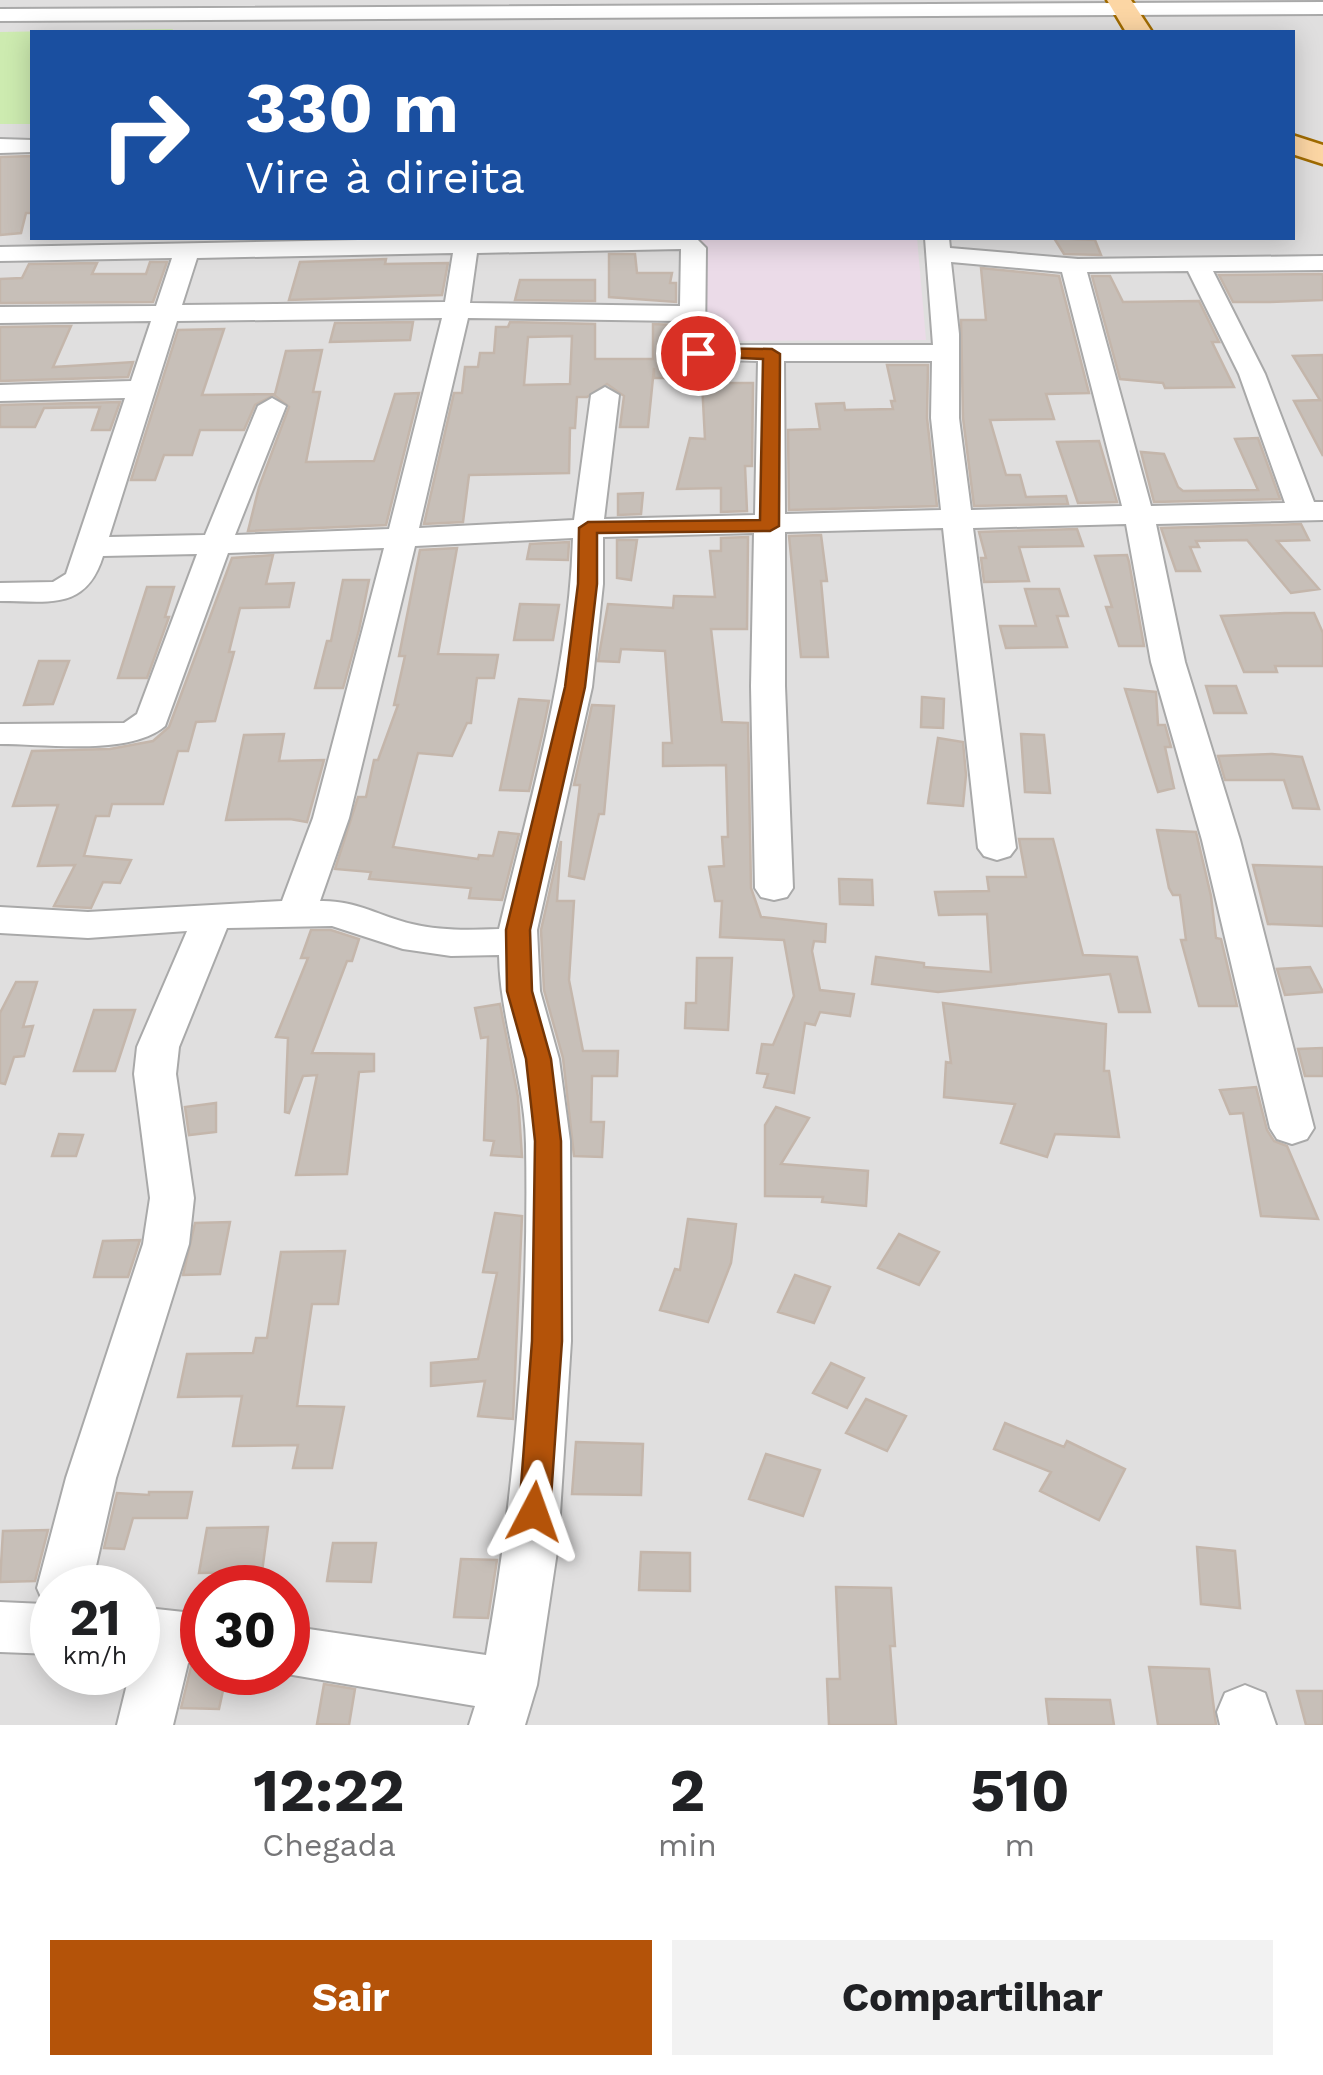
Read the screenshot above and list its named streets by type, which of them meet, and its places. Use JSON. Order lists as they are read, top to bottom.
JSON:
{
  "page": {
    "turn": ["330 m", "Vire à direita"],
    "speed": "21 km/h",
    "limit": "30",
    "eta": [
      "12:22",
      "Chegada",
      "2",
      "min",
      "510",
      "m"
    ],
    "buttons": ["Sair", "Compartilhar"]
  }
}
